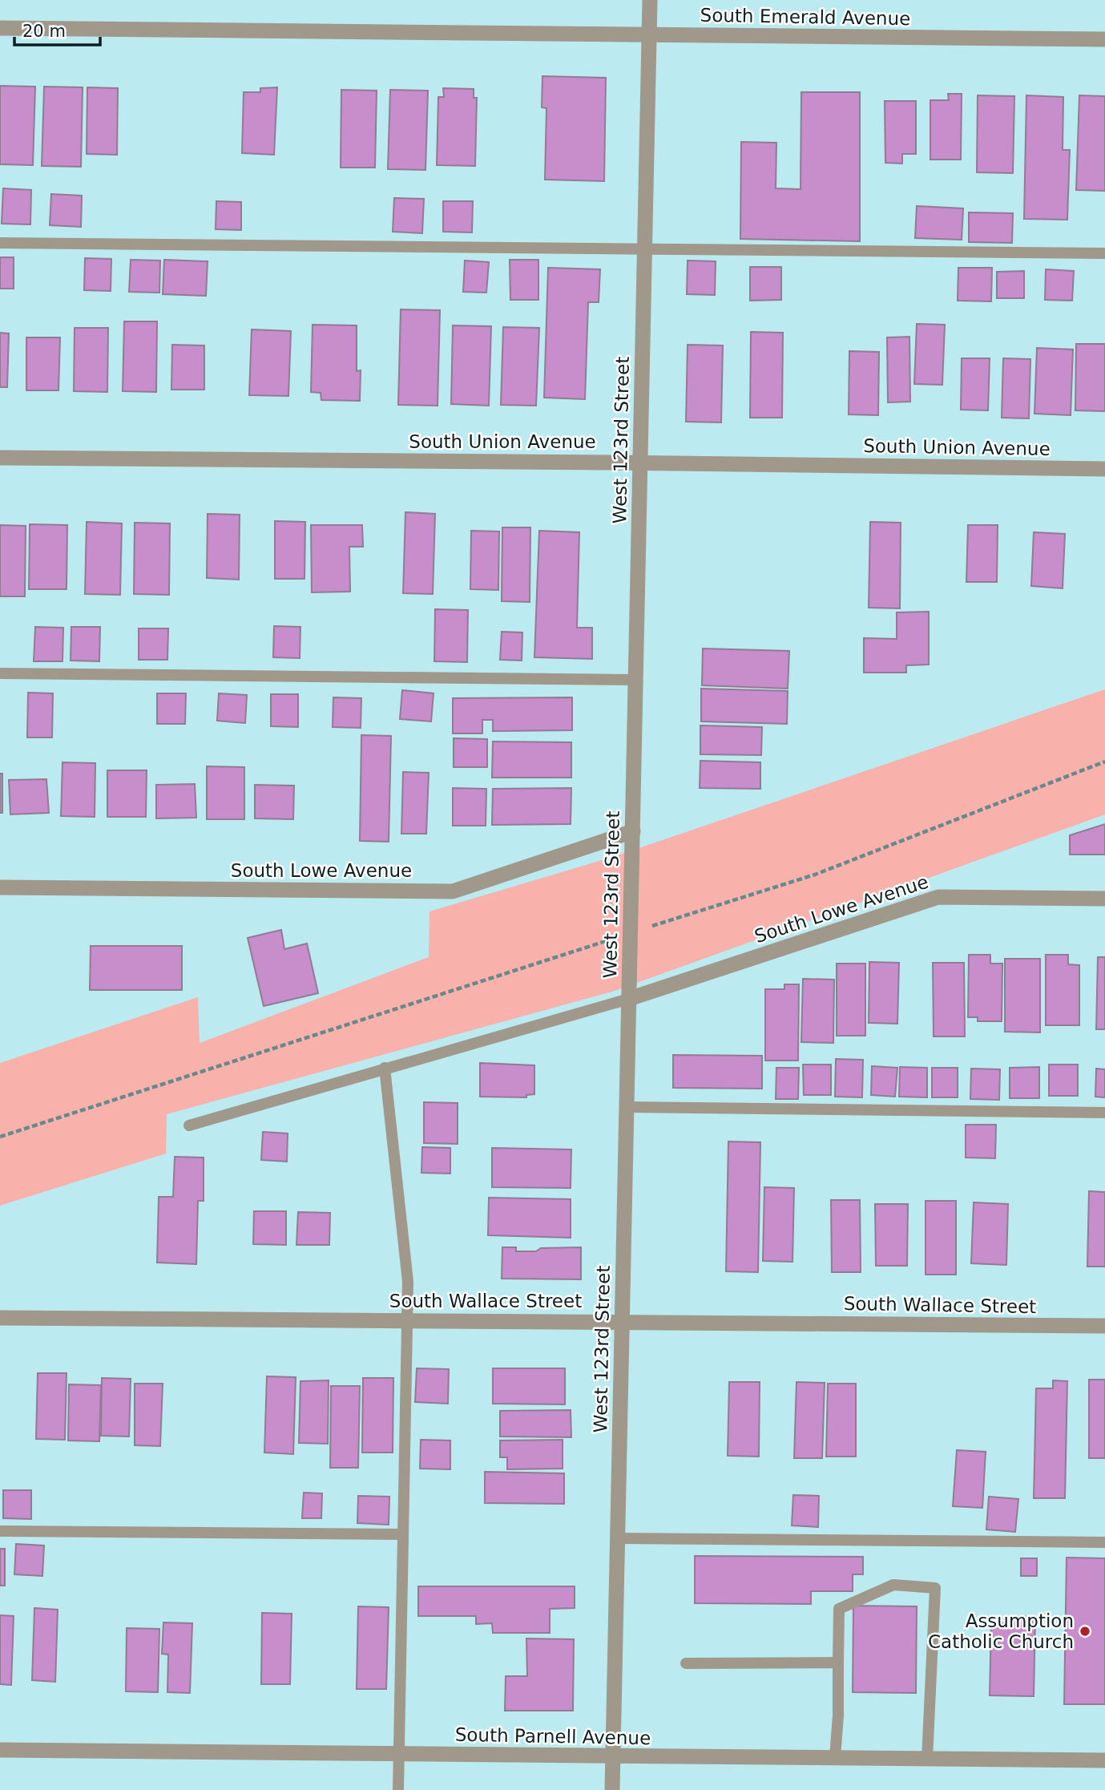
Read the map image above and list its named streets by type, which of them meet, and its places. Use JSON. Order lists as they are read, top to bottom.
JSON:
{
  "streets": {
    "street": [
      "South Emerald Avenue",
      "West 123rd Street",
      "South Union Avenue",
      "South Lowe Avenue",
      "South Wallace Street",
      "South Parnell Avenue"
    ]
  },
  "crossings": [
    ["South Emerald Avenue", "West 123rd Street"],
    ["West 123rd Street", "South Union Avenue"],
    ["West 123rd Street", "South Lowe Avenue"],
    ["West 123rd Street", "South Wallace Street"],
    ["West 123rd Street", "South Parnell Avenue"]
  ],
  "places": ["Assumption Catholic Church"],
  "scale_bar": "20 m"
}
